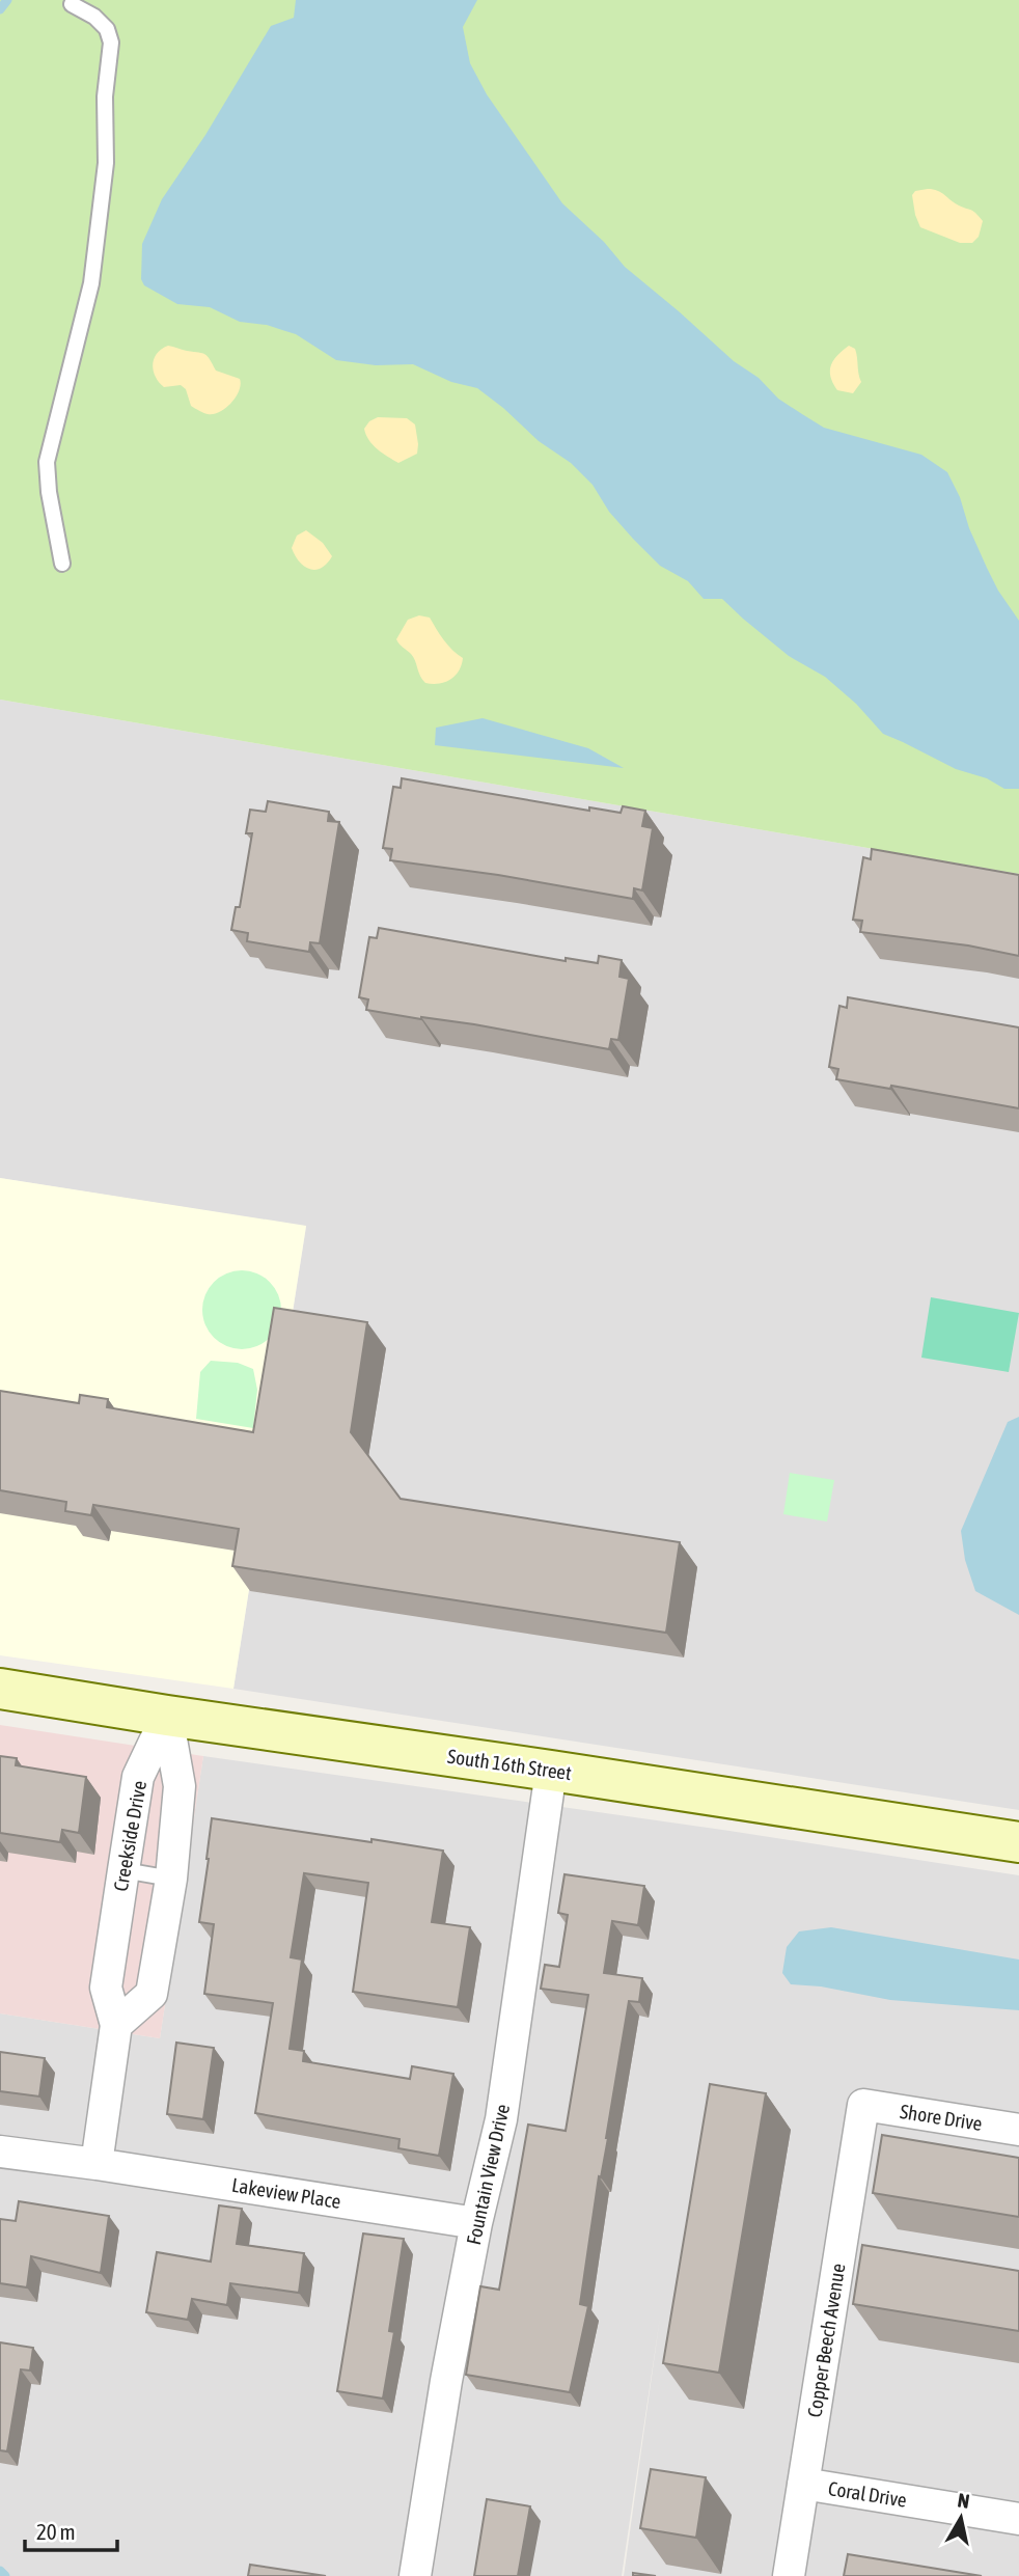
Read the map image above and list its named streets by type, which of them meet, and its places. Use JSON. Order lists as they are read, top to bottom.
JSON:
{
  "streets": {
    "main road": ["South 16th Street"],
    "street": [
      "Creekside Drive",
      "Shore Drive",
      "Fountain View Drive",
      "Lakeview Place",
      "Copper Beech Avenue",
      "Coral Drive"
    ]
  },
  "crossings": [
    ["South 16th Street", "Creekside Drive"],
    ["South 16th Street", "Fountain View Drive"],
    ["Creekside Drive", "Lakeview Place"],
    ["Shore Drive", "Copper Beech Avenue"],
    ["Fountain View Drive", "Lakeview Place"],
    ["Copper Beech Avenue", "Coral Drive"]
  ],
  "scale_bar": "20 m",
  "north": "top"
}
